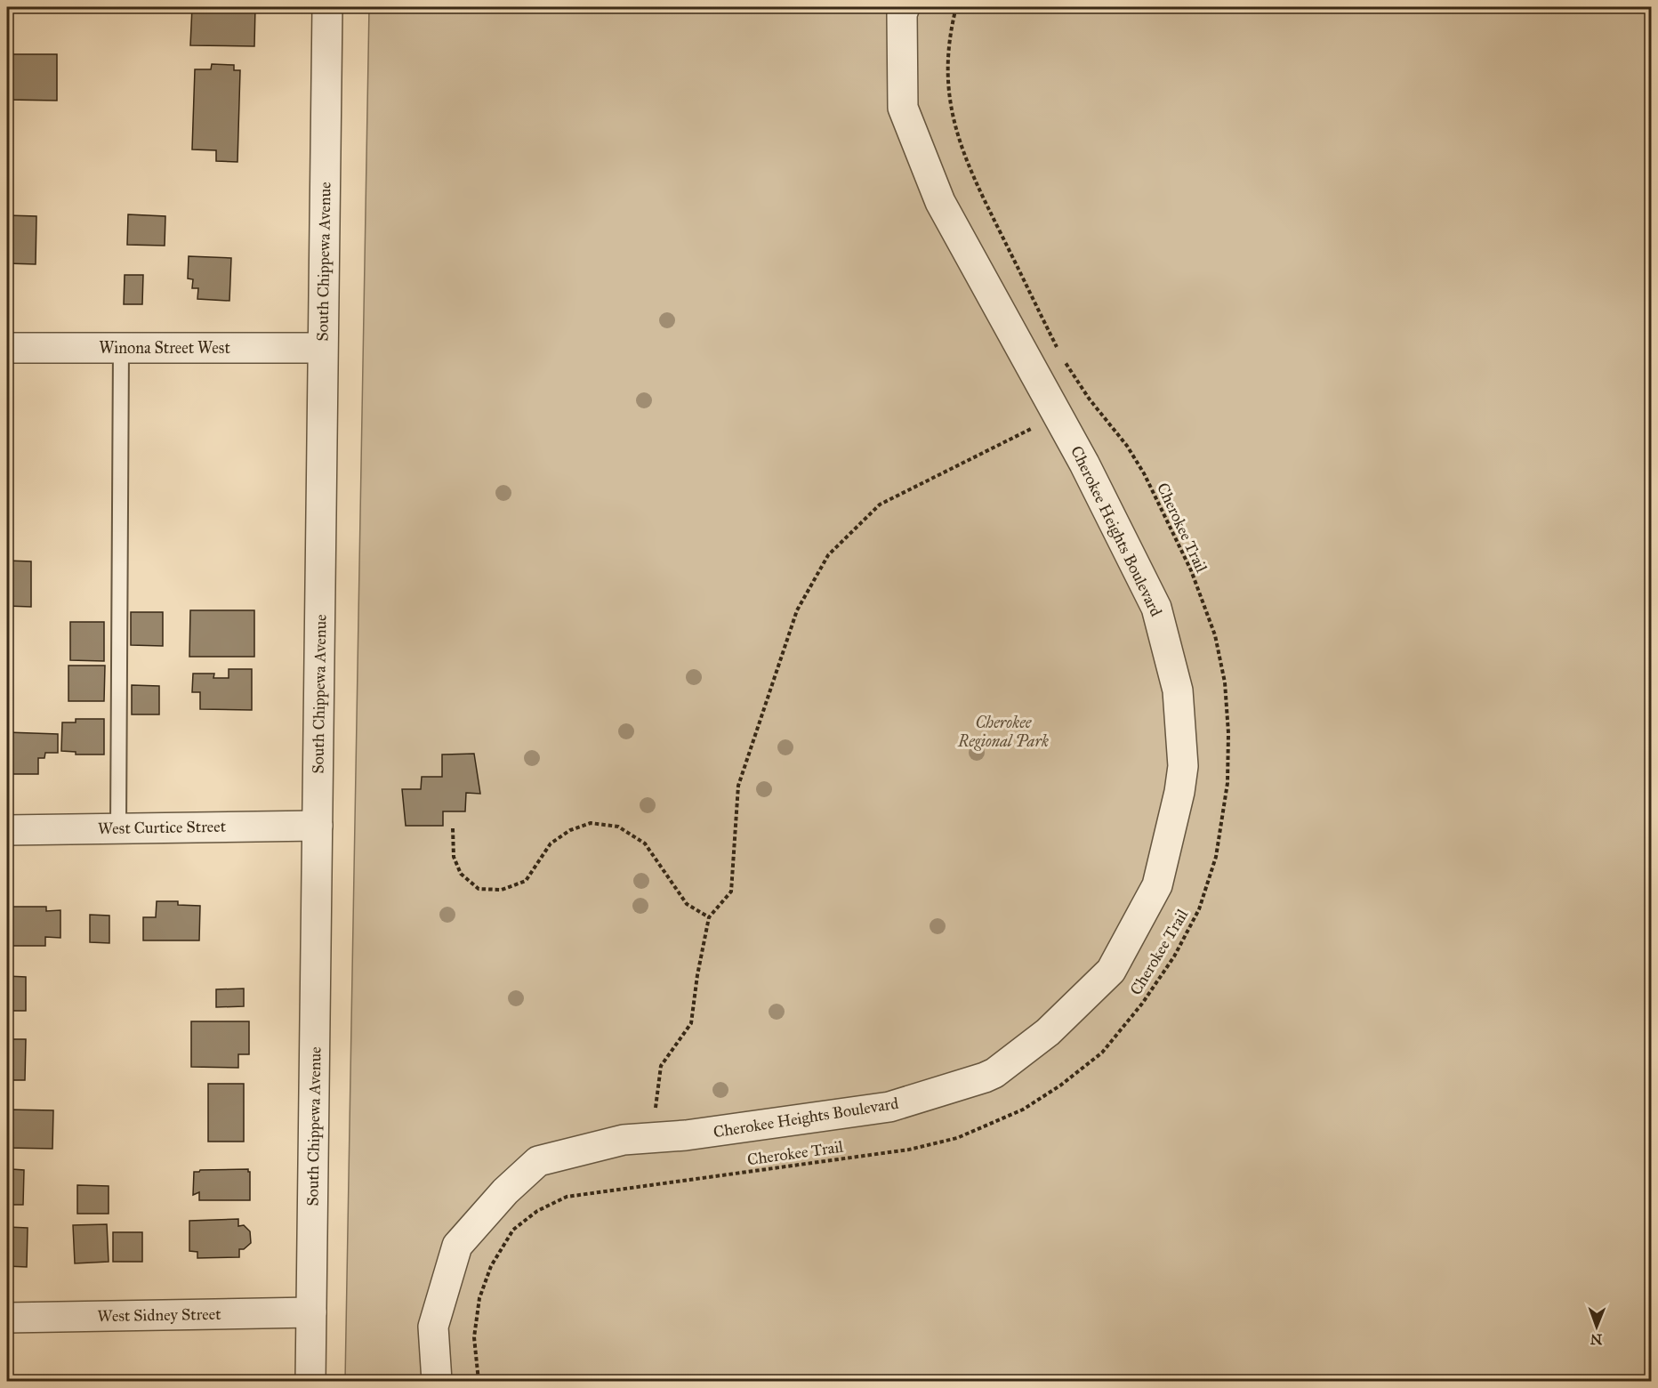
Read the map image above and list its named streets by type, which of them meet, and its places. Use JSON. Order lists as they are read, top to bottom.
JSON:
{
  "streets": {
    "street": [
      "South Chippewa Avenue",
      "Winona Street West",
      "Cherokee Heights Boulevard",
      "West Curtice Street",
      "West Sidney Street"
    ],
    "path": ["Cherokee Trail"]
  },
  "crossings": [
    ["South Chippewa Avenue", "Winona Street West"],
    ["South Chippewa Avenue", "West Curtice Street"],
    ["South Chippewa Avenue", "West Sidney Street"]
  ],
  "parks": ["Cherokee Regional Park"],
  "north": "bottom"
}
